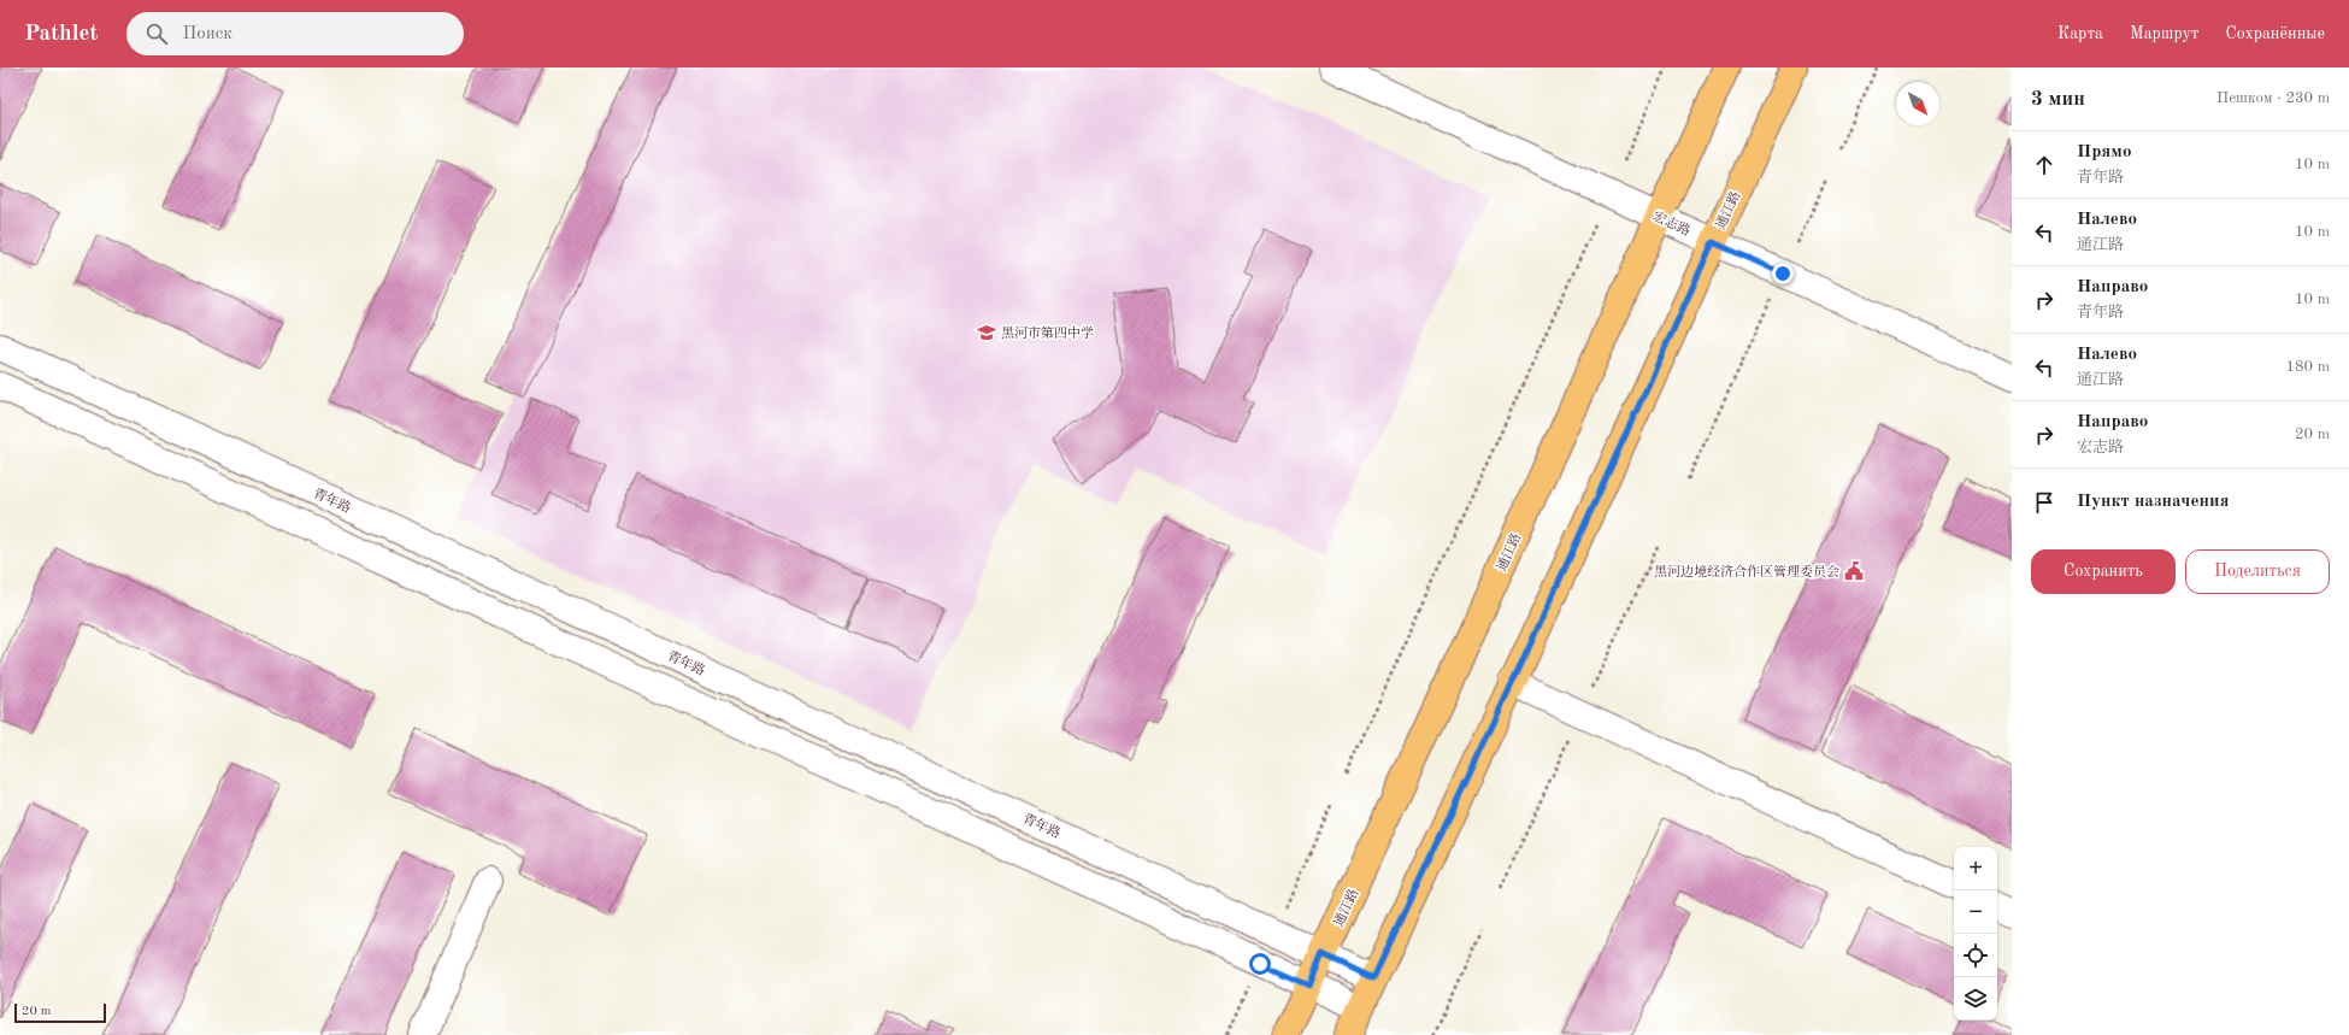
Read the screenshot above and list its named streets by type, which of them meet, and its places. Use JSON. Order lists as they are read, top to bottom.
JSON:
{
  "streets": {
    "main road": ["通江路"],
    "street": ["宏志路", "青年路"]
  },
  "crossings": [
    ["通江路", "宏志路"],
    ["通江路", "青年路"]
  ],
  "places": {
    "school or university": ["黑河市第四中学"],
    "public building": ["黑河边境经济合作区管理委员会"]
  },
  "scale_bar": "20 m",
  "north": "bottom right",
  "page": {
    "header": "Pathlet",
    "search": "Поиск",
    "nav": ["Карта", "Маршрут", "Сохранённые"],
    "heading": ["3 мин", "Пешком · 230 m"],
    "list": [
      ["Прямо", "青年路", "10 m"],
      ["Налево", "通江路", "10 m"],
      ["Направо", "青年路", "10 m"],
      ["Налево", "通江路", "180 m"],
      ["Направо", "宏志路", "20 m"],
      "Пункт назначения"
    ],
    "buttons": ["Сохранить", "Поделиться"],
    "map_buttons": ["+", "−"],
    "scale": "20 m"
  }
}
